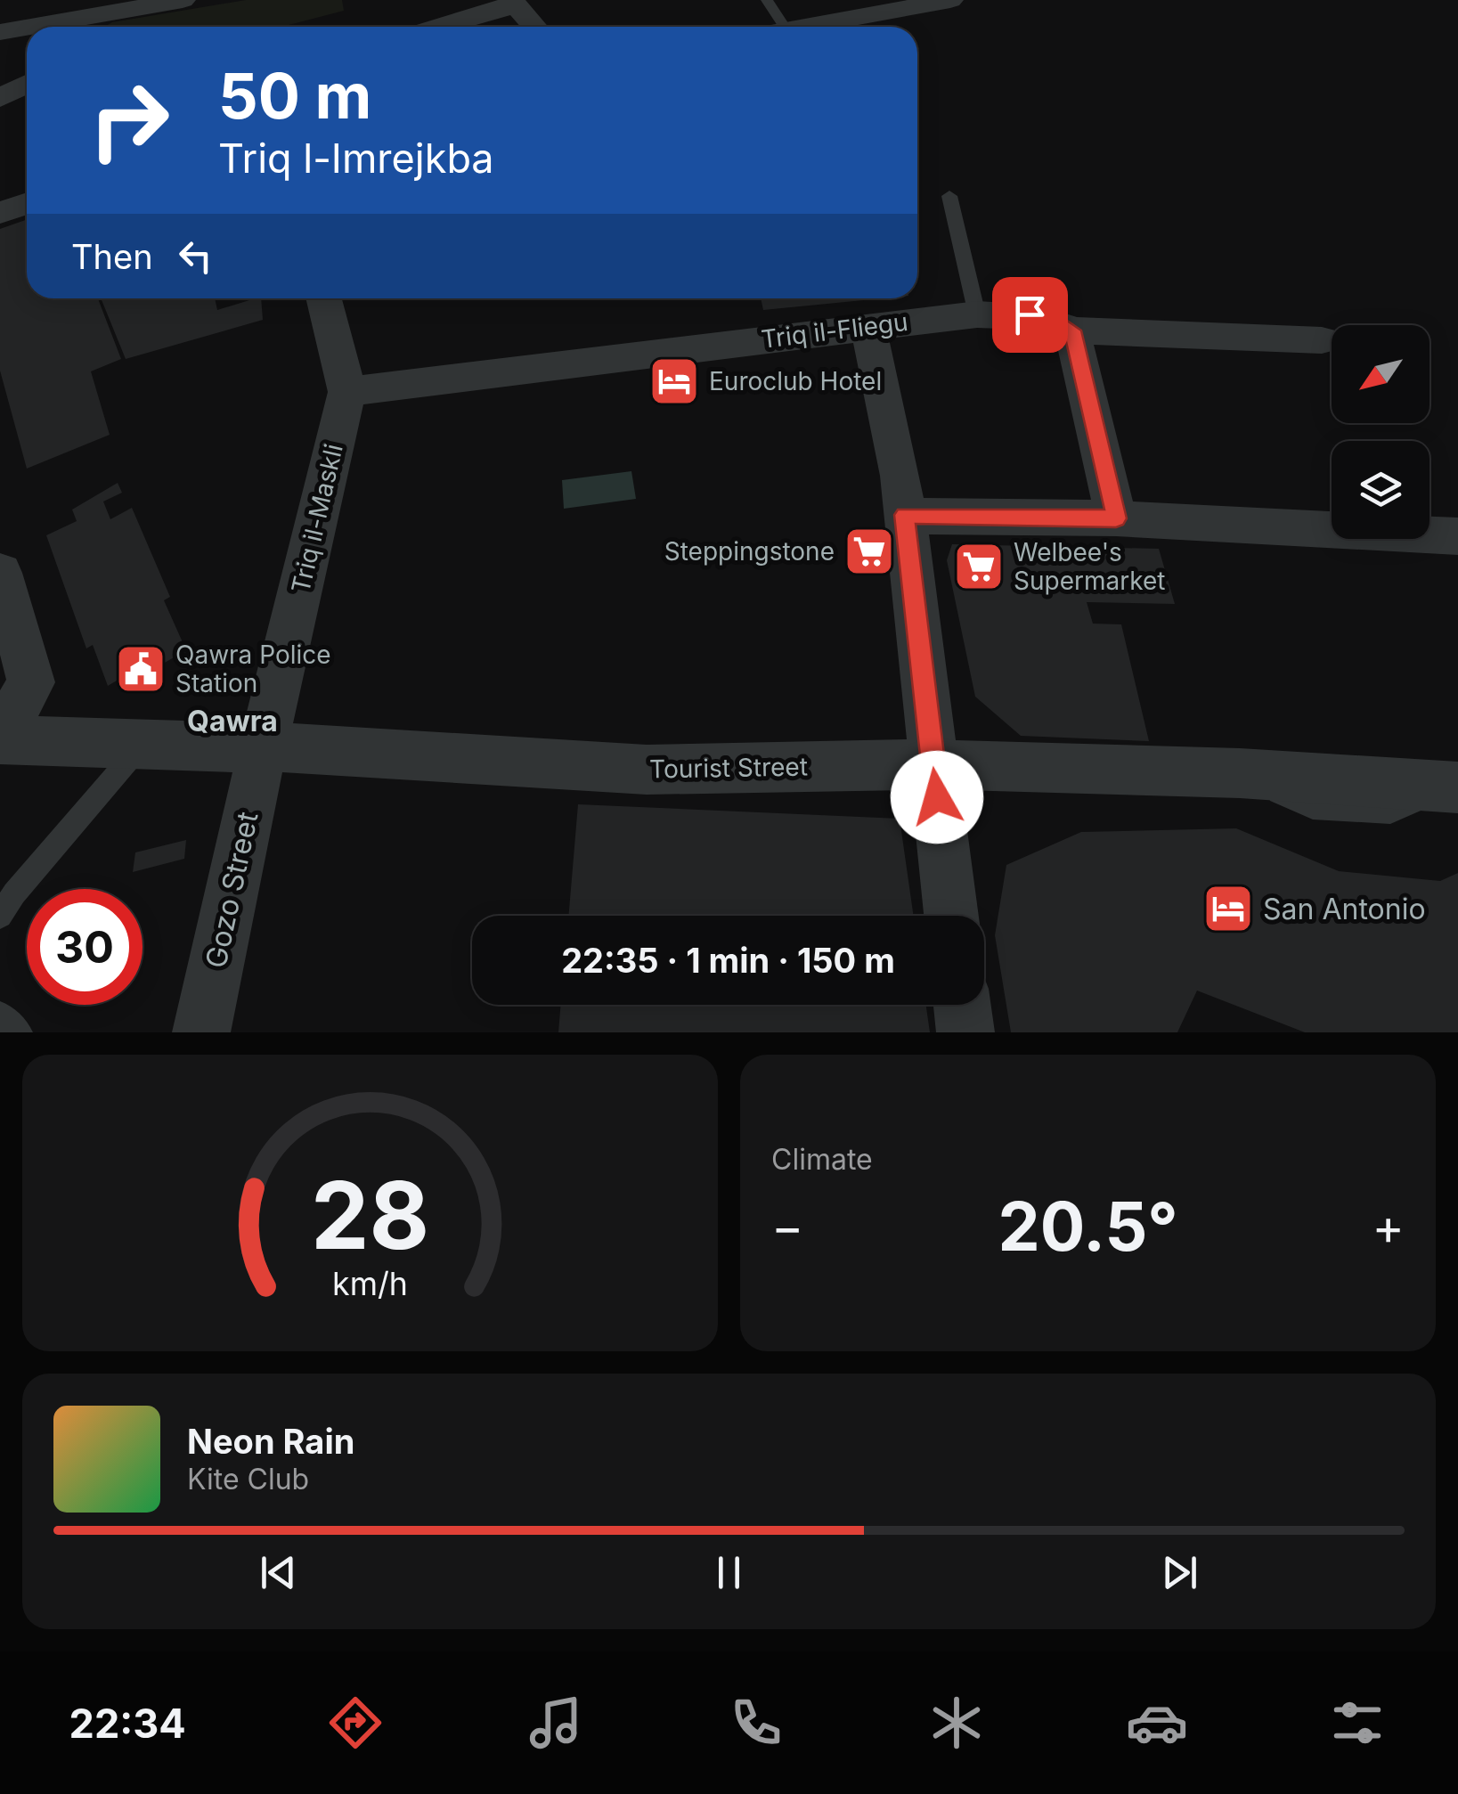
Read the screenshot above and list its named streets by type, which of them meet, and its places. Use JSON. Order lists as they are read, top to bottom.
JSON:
{
  "streets": {
    "street": [
      "Triq il-Fliegu",
      "Triq il-Maskli",
      "Tourist Street",
      "Gozo Street"
    ]
  },
  "crossings": [
    ["Triq il-Fliegu", "Triq il-Maskli"],
    ["Triq il-Maskli", "Tourist Street"],
    ["Triq il-Maskli", "Gozo Street"],
    ["Tourist Street", "Gozo Street"]
  ],
  "districts": ["Qawra"],
  "places": {
    "hotel": ["Euroclub Hotel", "San Antonio"],
    "supermarket": ["Steppingstone", "Welbee's Supermarket"],
    "public building": ["Qawra Police Station"]
  },
  "north": "bottom left",
  "page": {
    "turn": ["50 m", "Triq l-Imrejkba"],
    "then": "Then",
    "limit": "30",
    "trip": "22:35 · 1 min · 150 m",
    "tile": "Climate",
    "heat": ["−", "20.5°", "+"],
    "song": ["Neon Rain", "Kite Club"],
    "tabs": "22:34",
    "gauge": ["28", "km/h"]
  }
}
